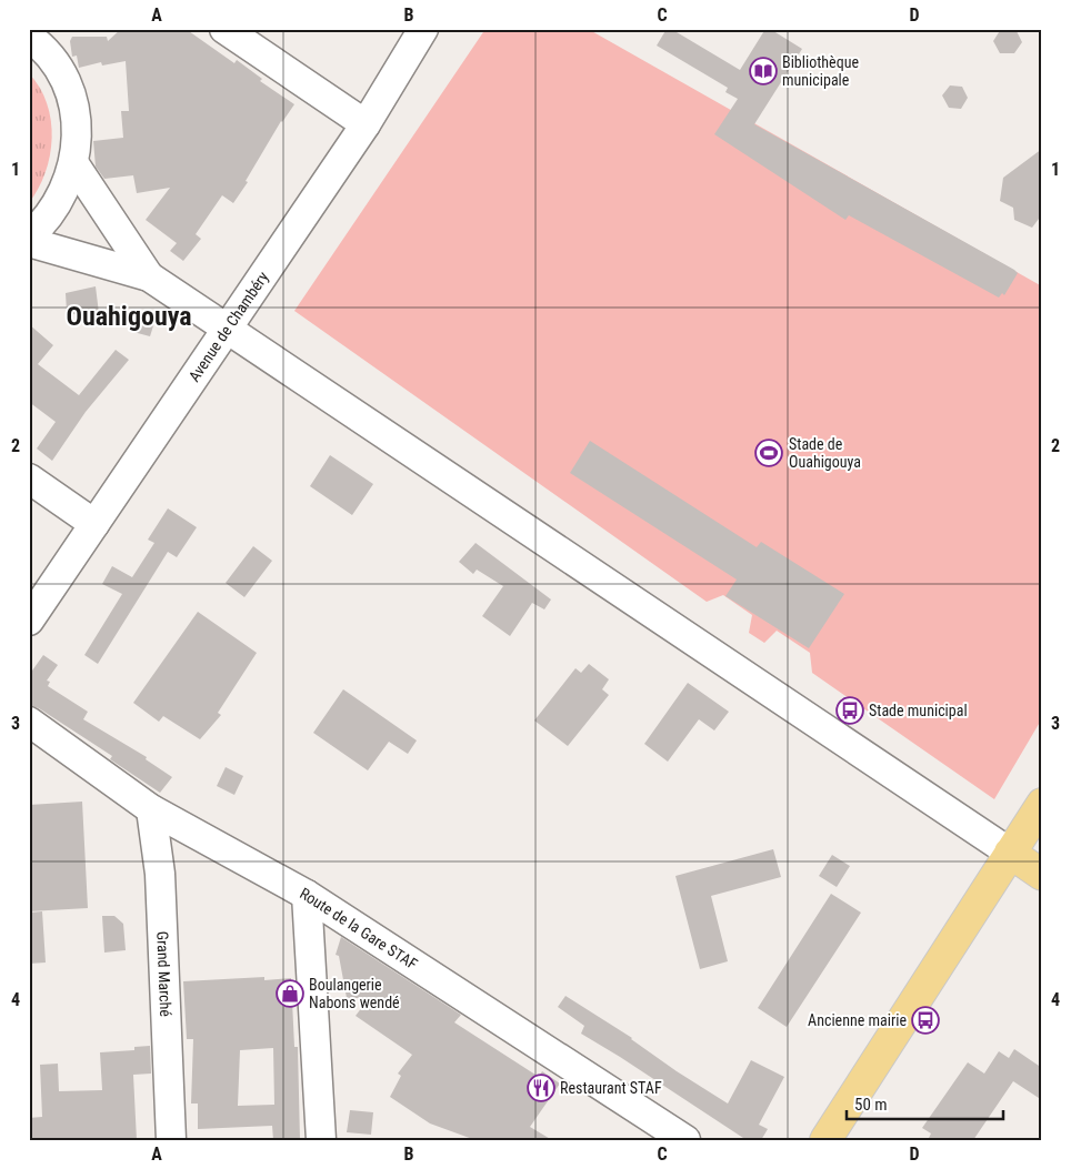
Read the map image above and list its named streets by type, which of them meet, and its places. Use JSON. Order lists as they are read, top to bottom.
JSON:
{
  "streets": {
    "street": ["Avenue de Chambéry", "Route de la Gare STAF", "Grand Marché"]
  },
  "crossings": [
    ["Route de la Gare STAF", "Grand Marché"]
  ],
  "districts": ["Ouahigouya"],
  "places": {
    "library": ["Bibliothèque municipale"],
    "sports": ["Stade de Ouahigouya"],
    "bus stop": ["Stade municipal", "Ancienne mairie"],
    "shop": ["Boulangerie Nabons wendé"],
    "restaurant": ["Restaurant STAF"]
  },
  "scale_bar": "50 m",
  "grid": {
    "columns": [
      "A",
      "B",
      "C",
      "D"
    ],
    "rows": [
      "1",
      "2",
      "3",
      "4"
    ]
  }
}
